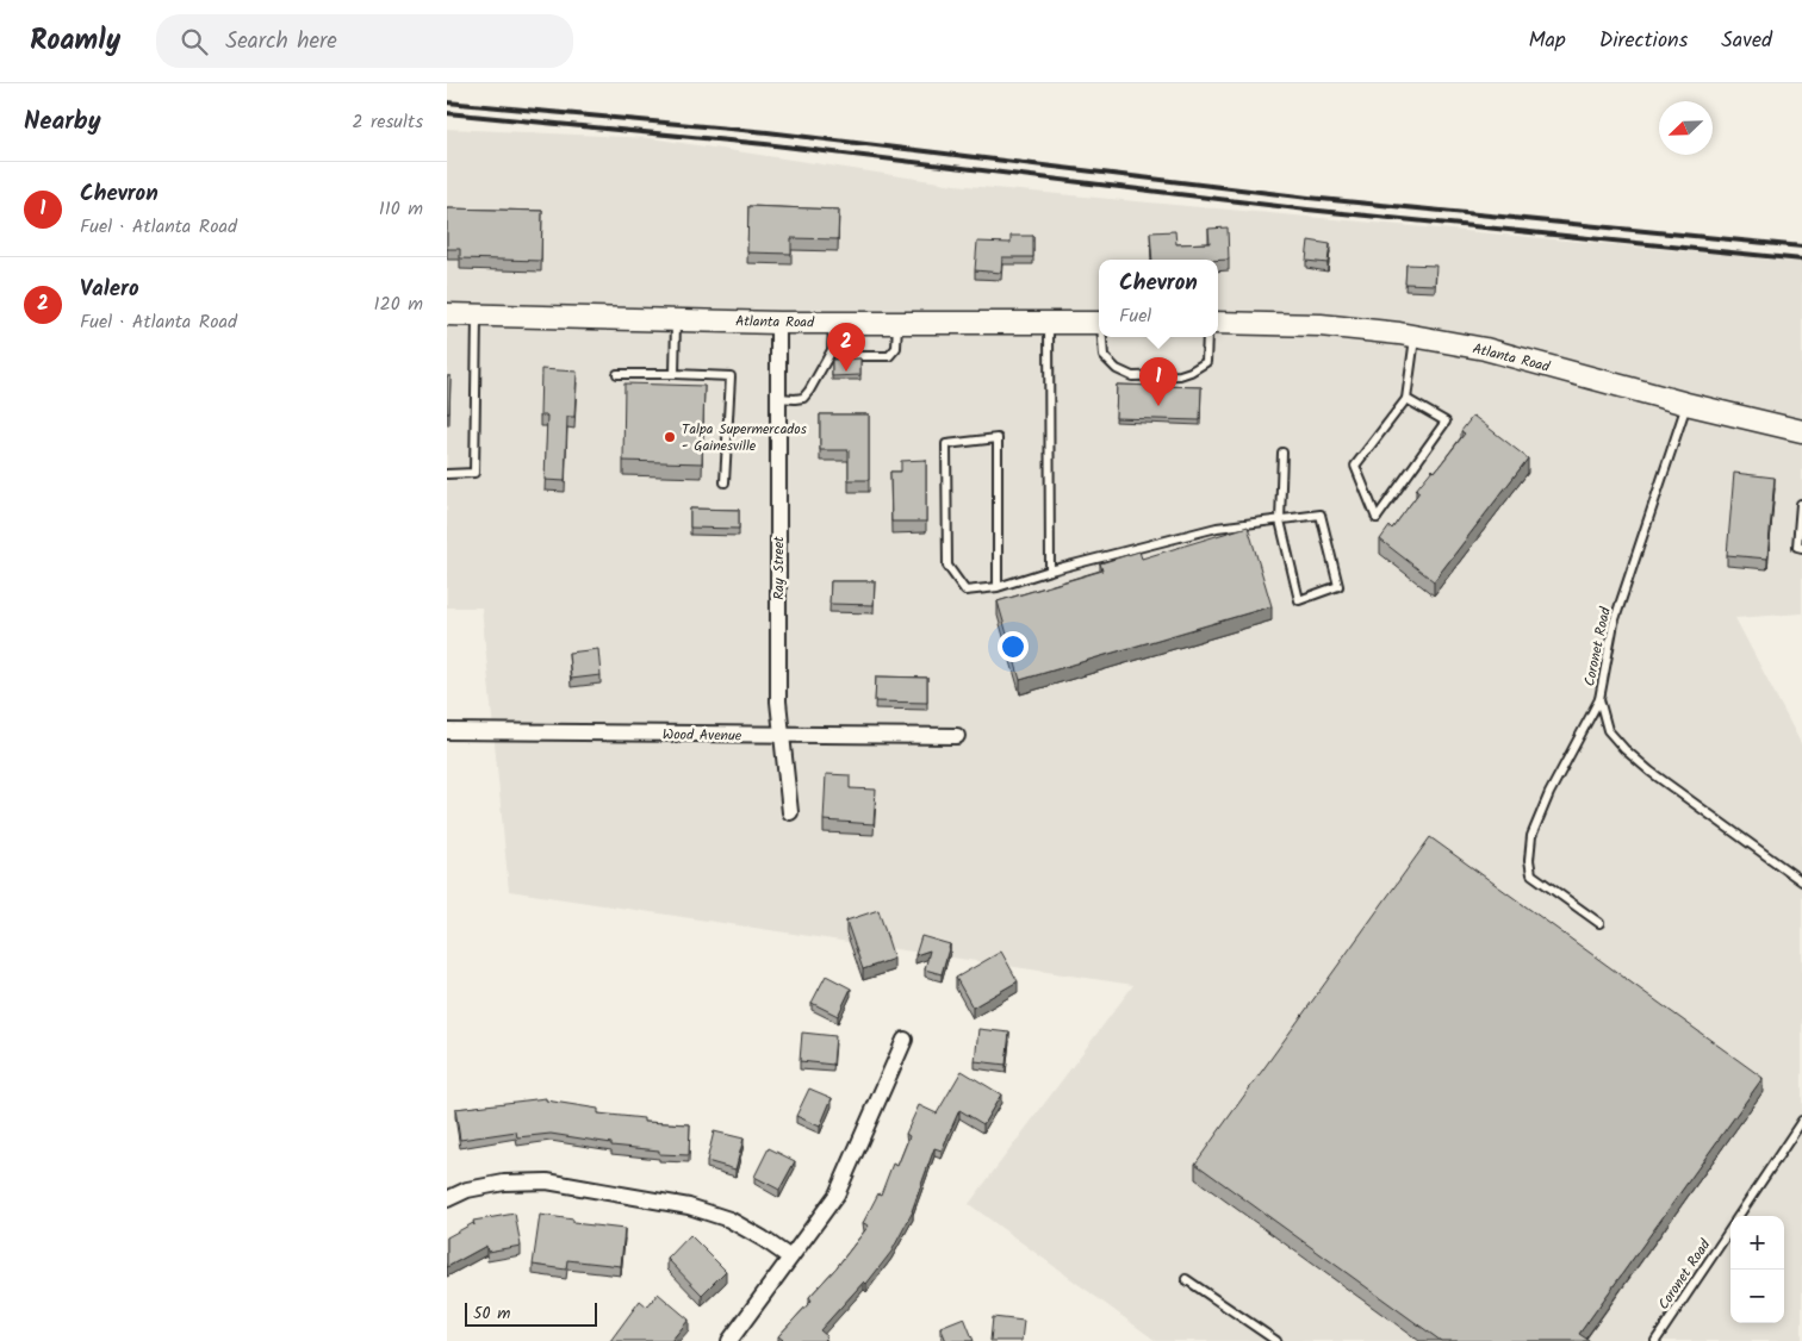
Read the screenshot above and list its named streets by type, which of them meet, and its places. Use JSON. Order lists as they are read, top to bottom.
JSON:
{
  "streets": {
    "main road": ["Atlanta Road"],
    "street": ["Ray Street", "Wood Avenue"],
    "lane": ["Coronet Road"]
  },
  "crossings": [
    ["Atlanta Road", "Ray Street"],
    ["Atlanta Road", "Coronet Road"],
    ["Ray Street", "Wood Avenue"]
  ],
  "places": ["Talpa Supermercados - Gainesville"],
  "scale_bar": "50 m",
  "north": "bottom left",
  "page": {
    "header": "Roamly",
    "search": "Search here",
    "nav": ["Map", "Directions", "Saved"],
    "heading": ["Nearby", "2 results"],
    "list": [
      {
        "mark": "1",
        "name": "Chevron",
        "note": "Fuel · Atlanta Road",
        "value": "110 m"
      },
      {
        "mark": "2",
        "name": "Valero",
        "note": "Fuel · Atlanta Road",
        "value": "120 m"
      }
    ],
    "popup": ["Chevron", "Fuel"],
    "pins": ["2", "1"],
    "map_buttons": ["+", "−"],
    "scale": "50 m"
  }
}
